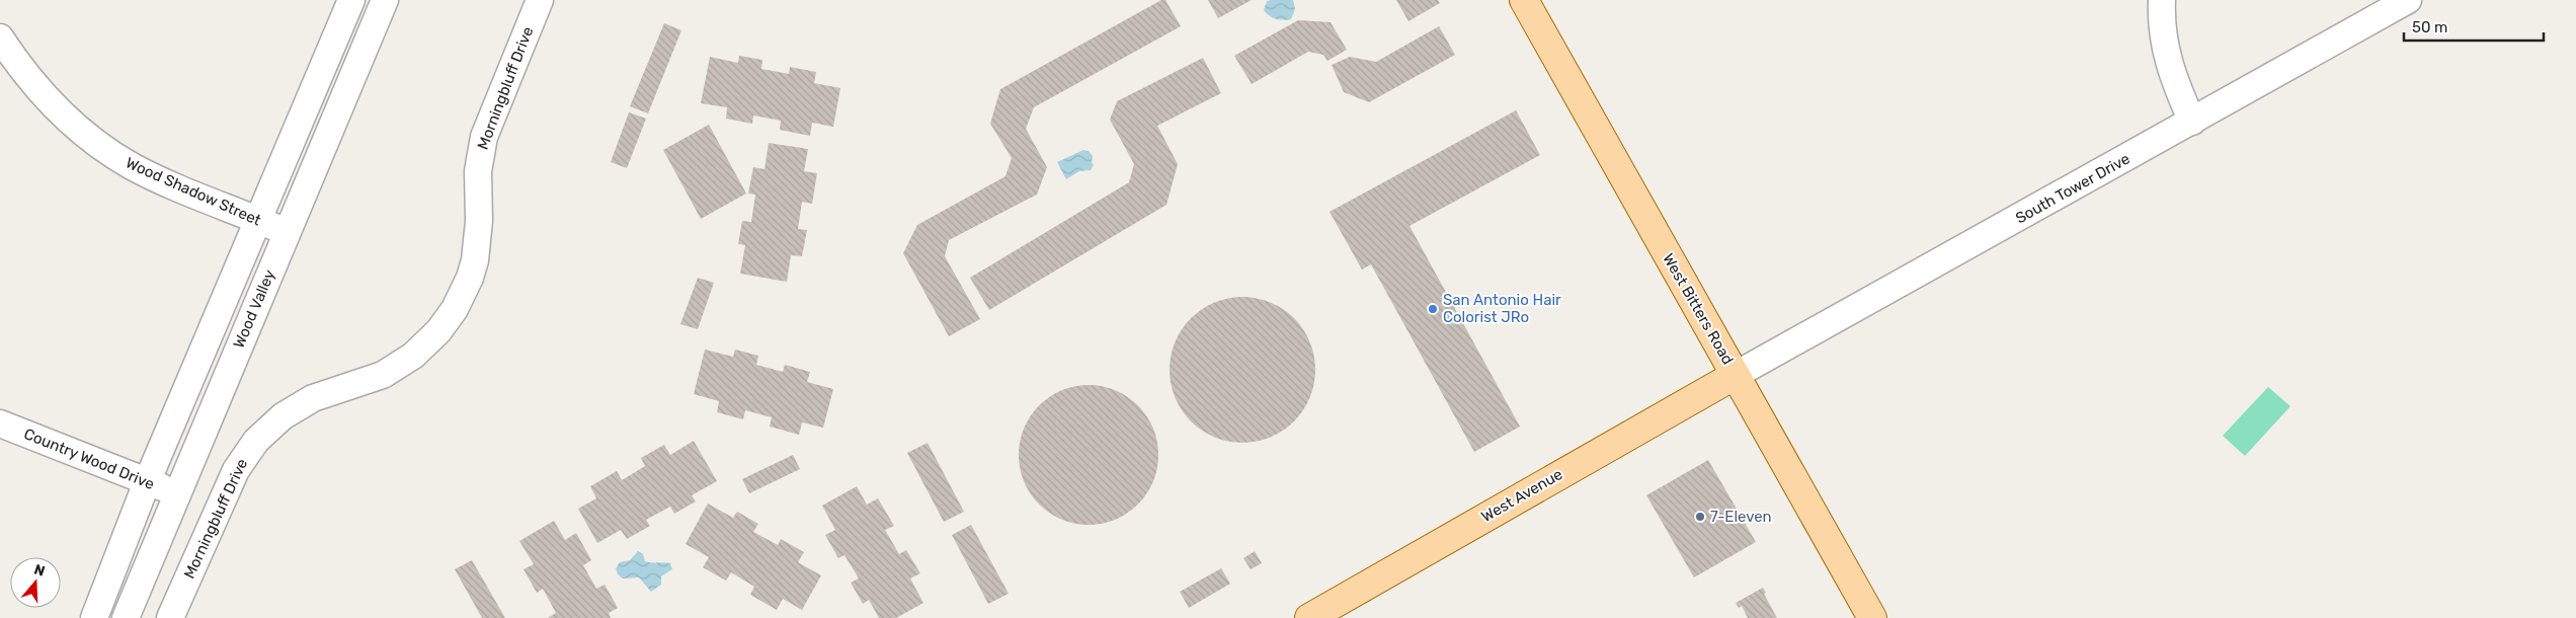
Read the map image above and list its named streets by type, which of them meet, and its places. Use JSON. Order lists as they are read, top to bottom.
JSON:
{
  "streets": {
    "main road": ["West Bitters Road", "West Avenue"],
    "street": [
      "Morningbluff Drive",
      "South Tower Drive",
      "Wood Shadow Street",
      "Wood Valley",
      "Country Wood Drive"
    ]
  },
  "crossings": [
    ["South Tower Drive", "West Bitters Road"],
    ["South Tower Drive", "West Avenue"],
    ["Wood Shadow Street", "Wood Valley"],
    ["Wood Valley", "Country Wood Drive"],
    ["West Bitters Road", "West Avenue"]
  ],
  "places": ["San Antonio Hair Colorist JRo", "7-Eleven"],
  "scale_bar": "50 m",
  "north": "top"
}
